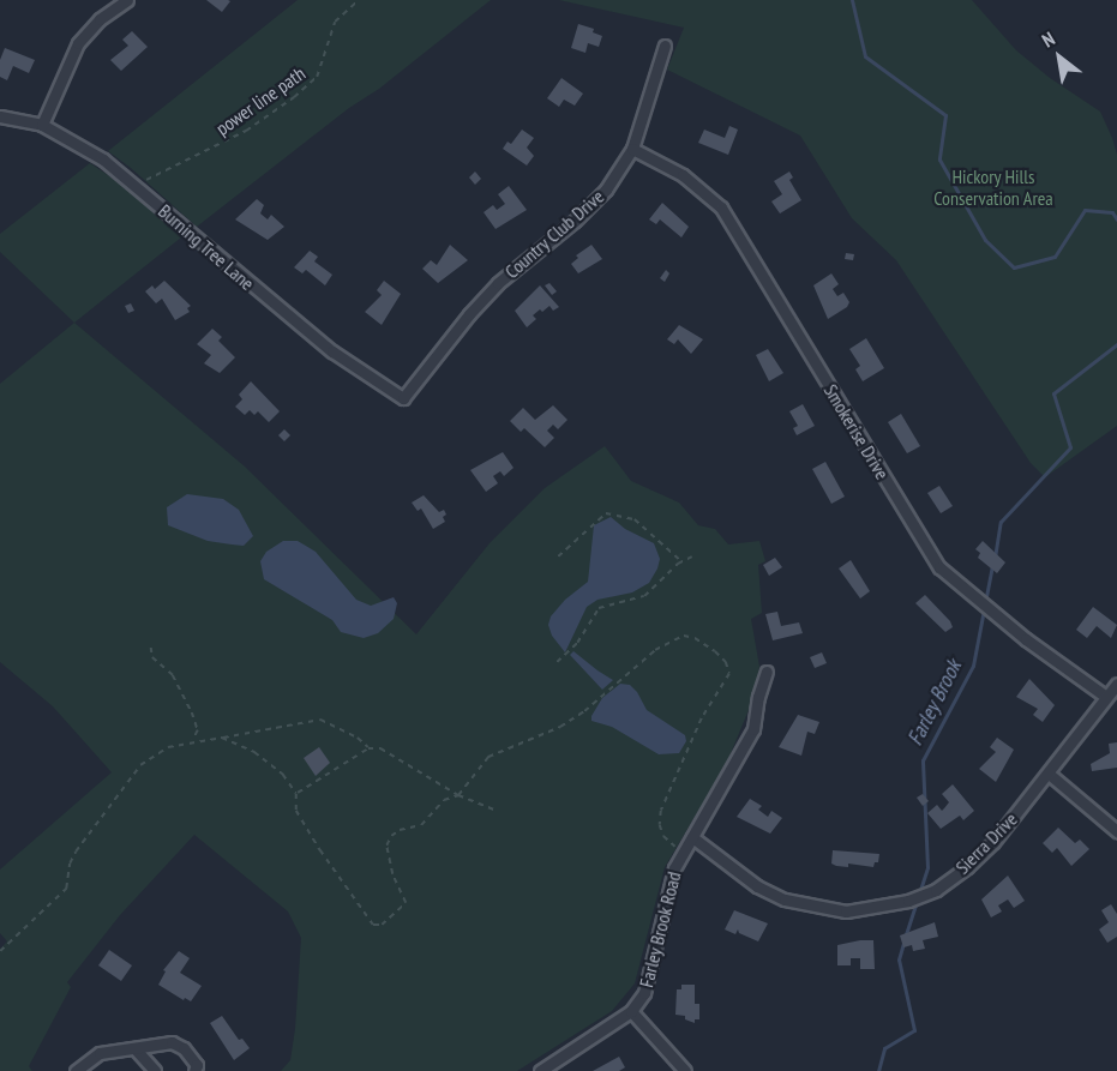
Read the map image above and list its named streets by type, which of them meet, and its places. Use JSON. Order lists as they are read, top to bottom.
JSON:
{
  "streets": {
    "street": [
      "Country Club Drive",
      "Burning Tree Lane",
      "Smokerise Drive",
      "Sierra Drive",
      "Farley Brook Road"
    ],
    "path": ["power line path"]
  },
  "crossings": [
    ["power line path", "Burning Tree Lane"],
    ["Country Club Drive", "Burning Tree Lane"],
    ["Country Club Drive", "Smokerise Drive"],
    ["Smokerise Drive", "Sierra Drive"],
    ["Sierra Drive", "Farley Brook Road"]
  ],
  "water": ["Farley Brook"],
  "parks": ["Hickory Hills Conservation Area"],
  "north": "top left"
}
